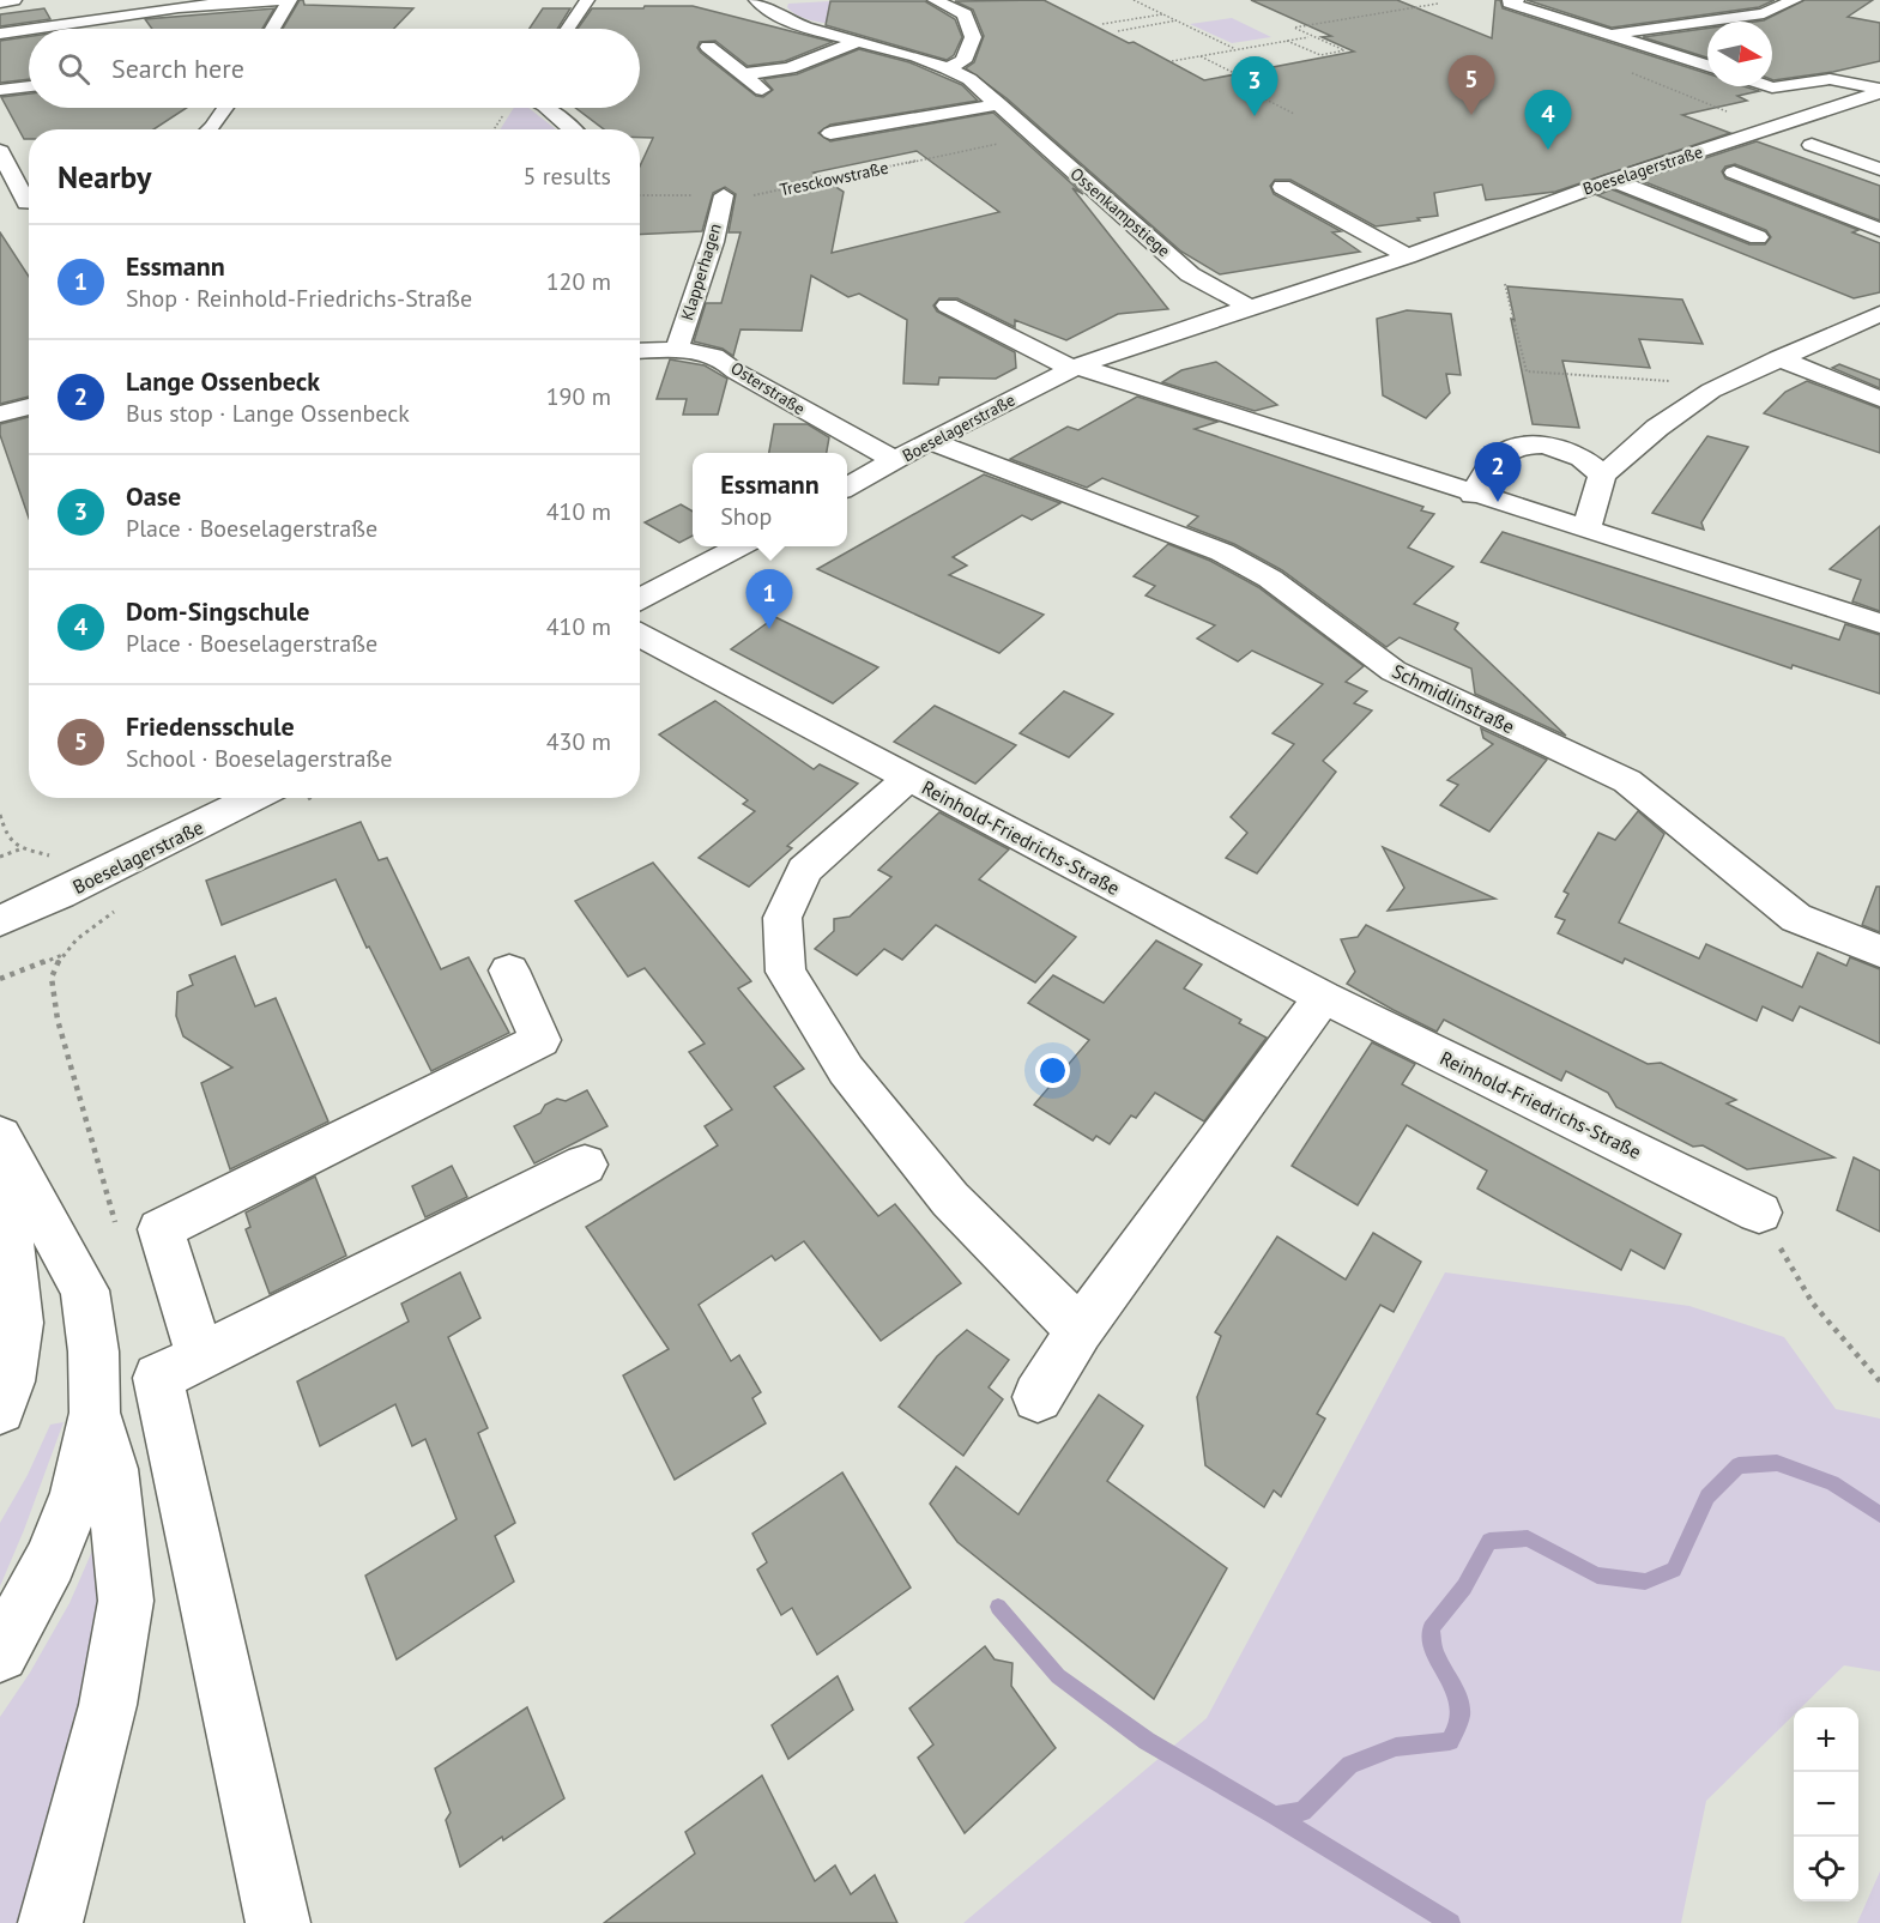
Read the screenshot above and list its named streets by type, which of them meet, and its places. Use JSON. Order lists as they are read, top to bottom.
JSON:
{
  "streets": {
    "street": [
      "Boeselagerstraße",
      "Ossenkampstiege",
      "Klapperhagen",
      "Osterstraße",
      "Schmidlinstraße",
      "Reinhold-Friedrichs-Straße"
    ],
    "path": ["Tresckowstraße"]
  },
  "crossings": [
    ["Boeselagerstraße", "Ossenkampstiege"],
    ["Boeselagerstraße", "Osterstraße"],
    ["Boeselagerstraße", "Schmidlinstraße"],
    ["Tresckowstraße", "Ossenkampstiege"],
    ["Tresckowstraße", "Klapperhagen"],
    ["Klapperhagen", "Osterstraße"]
  ],
  "north": "right",
  "page": {
    "search": "Search here",
    "pins": [
      "5",
      "3",
      "4",
      "2",
      "1"
    ],
    "heading": ["Nearby", "5 results"],
    "list": [
      {
        "mark": "1",
        "name": "Essmann",
        "note": "Shop · Reinhold-Friedrichs-Straße",
        "value": "120 m"
      },
      {
        "mark": "2",
        "name": "Lange Ossenbeck",
        "note": "Bus stop · Lange Ossenbeck",
        "value": "190 m"
      },
      {
        "mark": "3",
        "name": "Oase",
        "note": "Place · Boeselagerstraße",
        "value": "410 m"
      },
      {
        "mark": "4",
        "name": "Dom-Singschule",
        "note": "Place · Boeselagerstraße",
        "value": "410 m"
      },
      {
        "mark": "5",
        "name": "Friedensschule",
        "note": "School · Boeselagerstraße",
        "value": "430 m"
      }
    ],
    "popup": ["Essmann", "Shop"],
    "map_buttons": ["+", "−"]
  }
}
